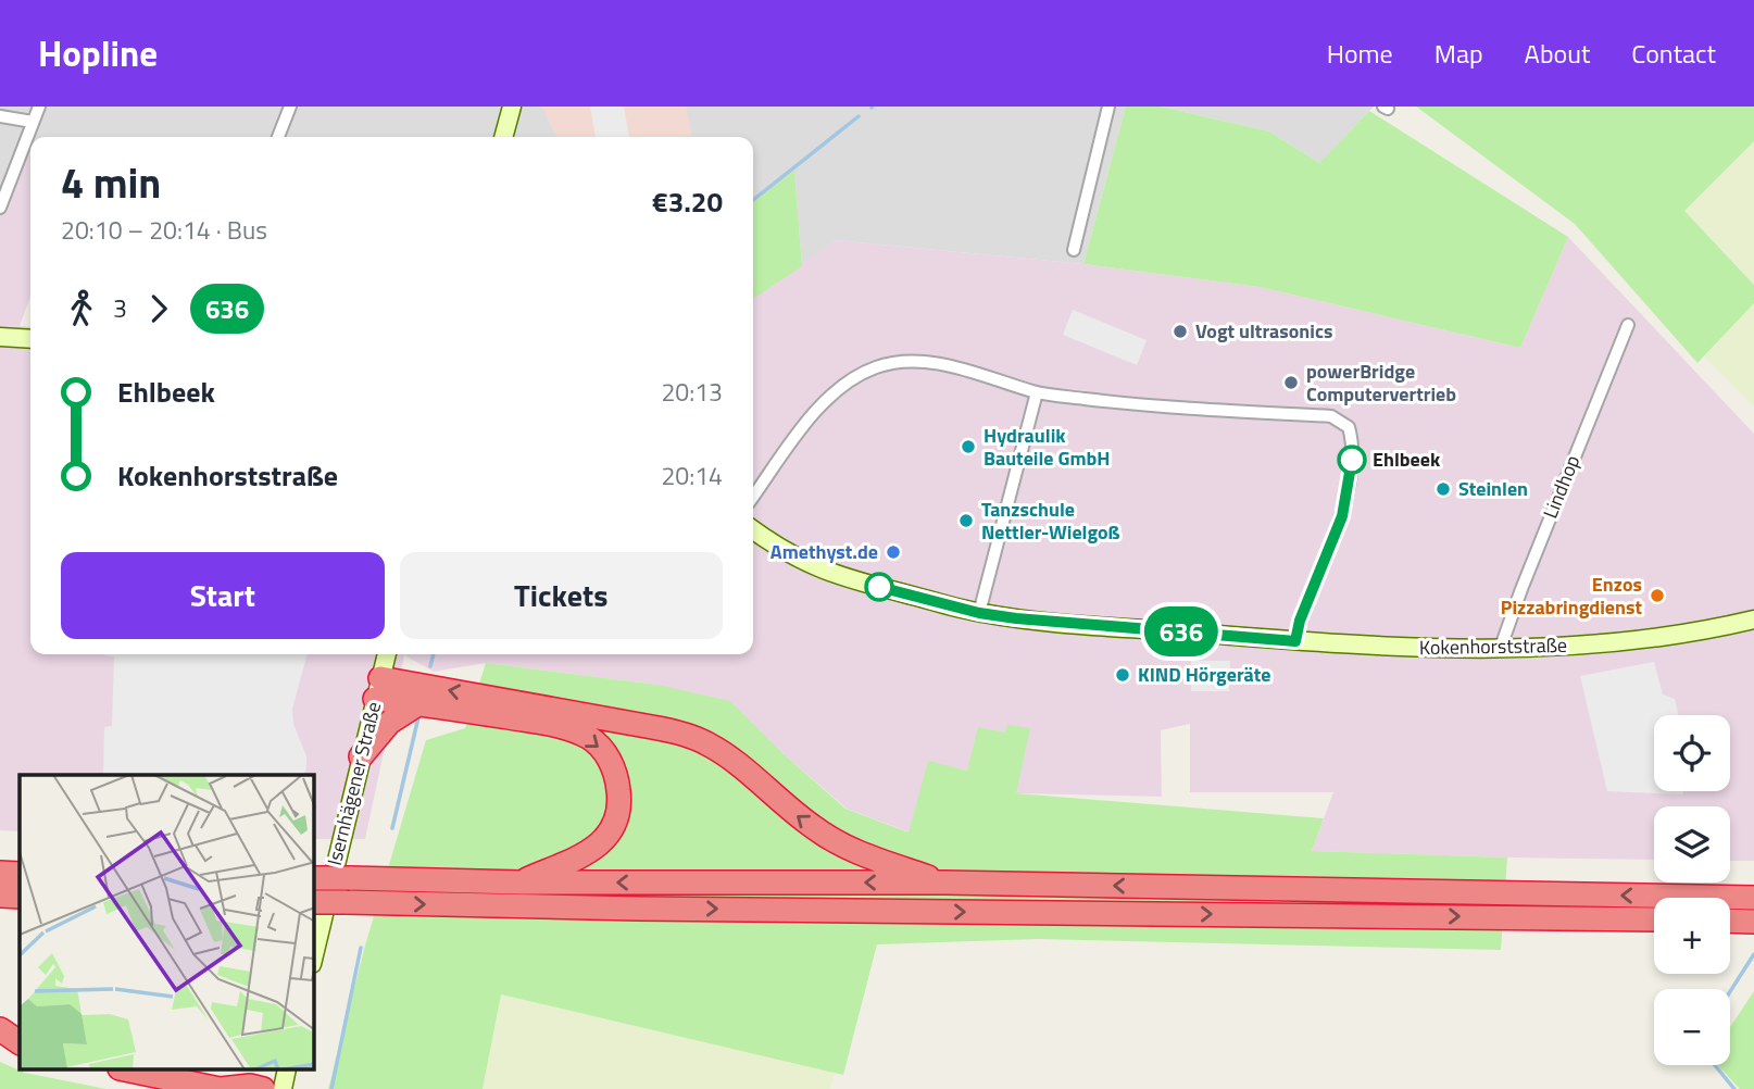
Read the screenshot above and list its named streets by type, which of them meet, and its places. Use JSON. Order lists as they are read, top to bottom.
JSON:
{
  "streets": {
    "main road": ["Kokenhorststraße", "Isernhägener Straße"],
    "street": ["Lindhop"]
  },
  "crossings": [
    ["Lindhop", "Kokenhorststraße"]
  ],
  "places": [
    "Vogt ultrasonics",
    "powerBridge Computervertrieb",
    "Hydraulik Bauteile GmbH",
    "Ehlbeek",
    "Steinlen",
    "Tanzschule Nettler-Wielgoß",
    "Amethyst.de",
    "Enzos Pizzabringdienst",
    "KIND Hörgeräte"
  ],
  "lines": ["bus line 636"],
  "page": {
    "header": "Hopline",
    "nav": [
      "Home",
      "Map",
      "About",
      "Contact"
    ],
    "on_map": "636",
    "heading": ["4 min", "20:10 – 20:14 · Bus", "€3.20"],
    "legs": ["3", "636"],
    "list": [
      {
        "name": "Ehlbeek",
        "value": "20:13"
      },
      {
        "name": "Kokenhorststraße",
        "value": "20:14"
      }
    ],
    "buttons": ["Start", "Tickets"],
    "map_buttons": ["+", "−"]
  }
}
